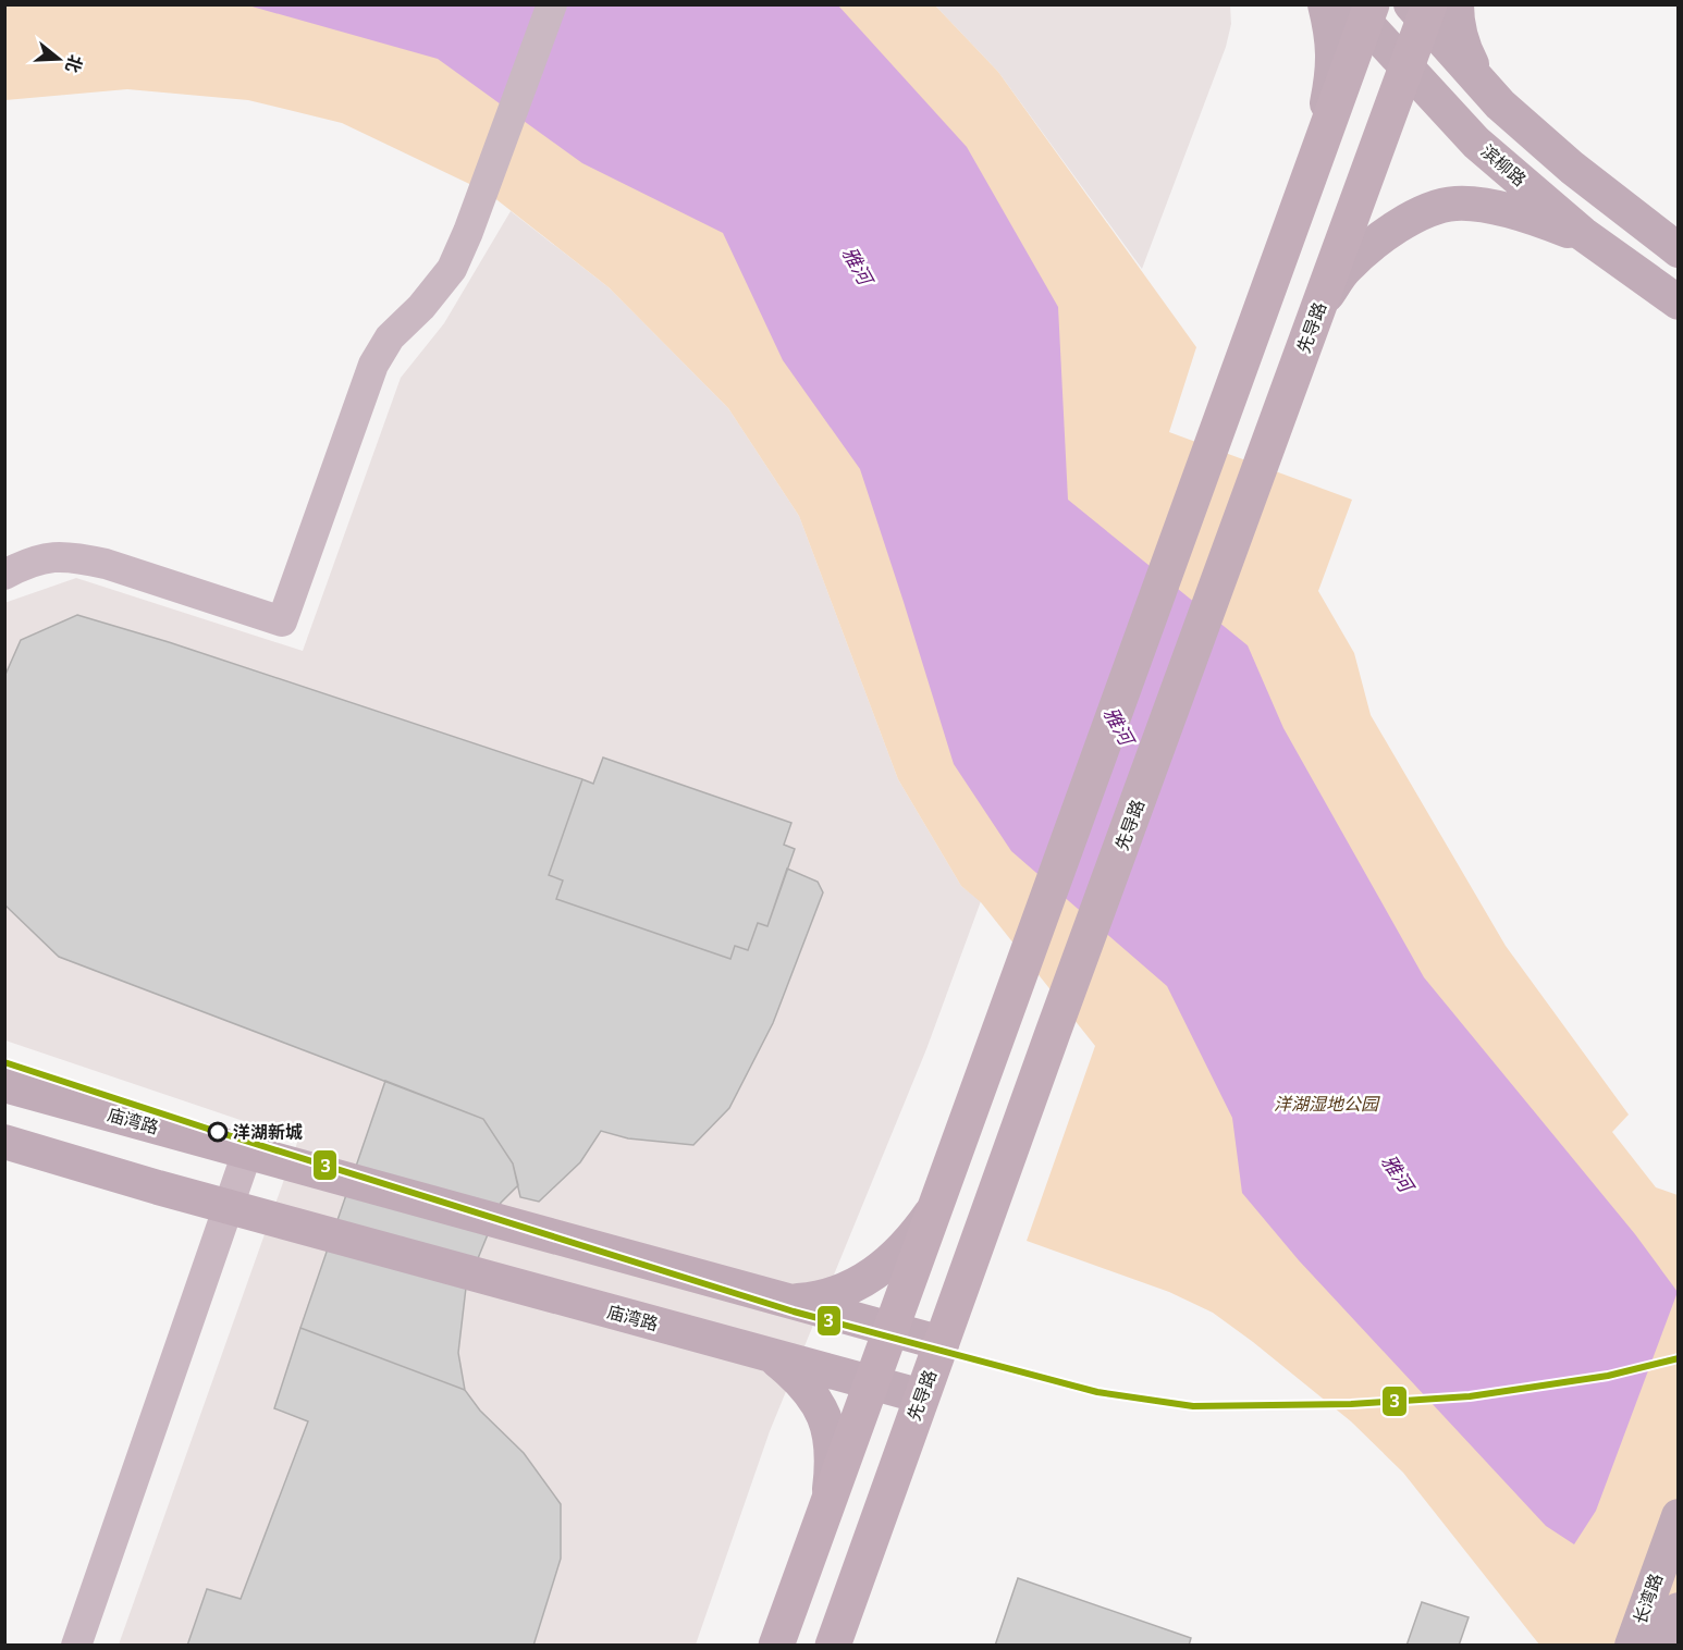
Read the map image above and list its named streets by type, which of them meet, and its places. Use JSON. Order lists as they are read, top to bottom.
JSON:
{
  "streets": {
    "main road": [
      "滨柳路",
      "先导路",
      "庙湾路",
      "长湾路"
    ]
  },
  "crossings": [
    ["滨柳路", "先导路"],
    ["先导路", "庙湾路"]
  ],
  "water": ["雅河"],
  "parks": ["洋湖湿地公园"],
  "places": ["洋湖新城"],
  "lines": ["transit line 3"],
  "north": "right"
}
